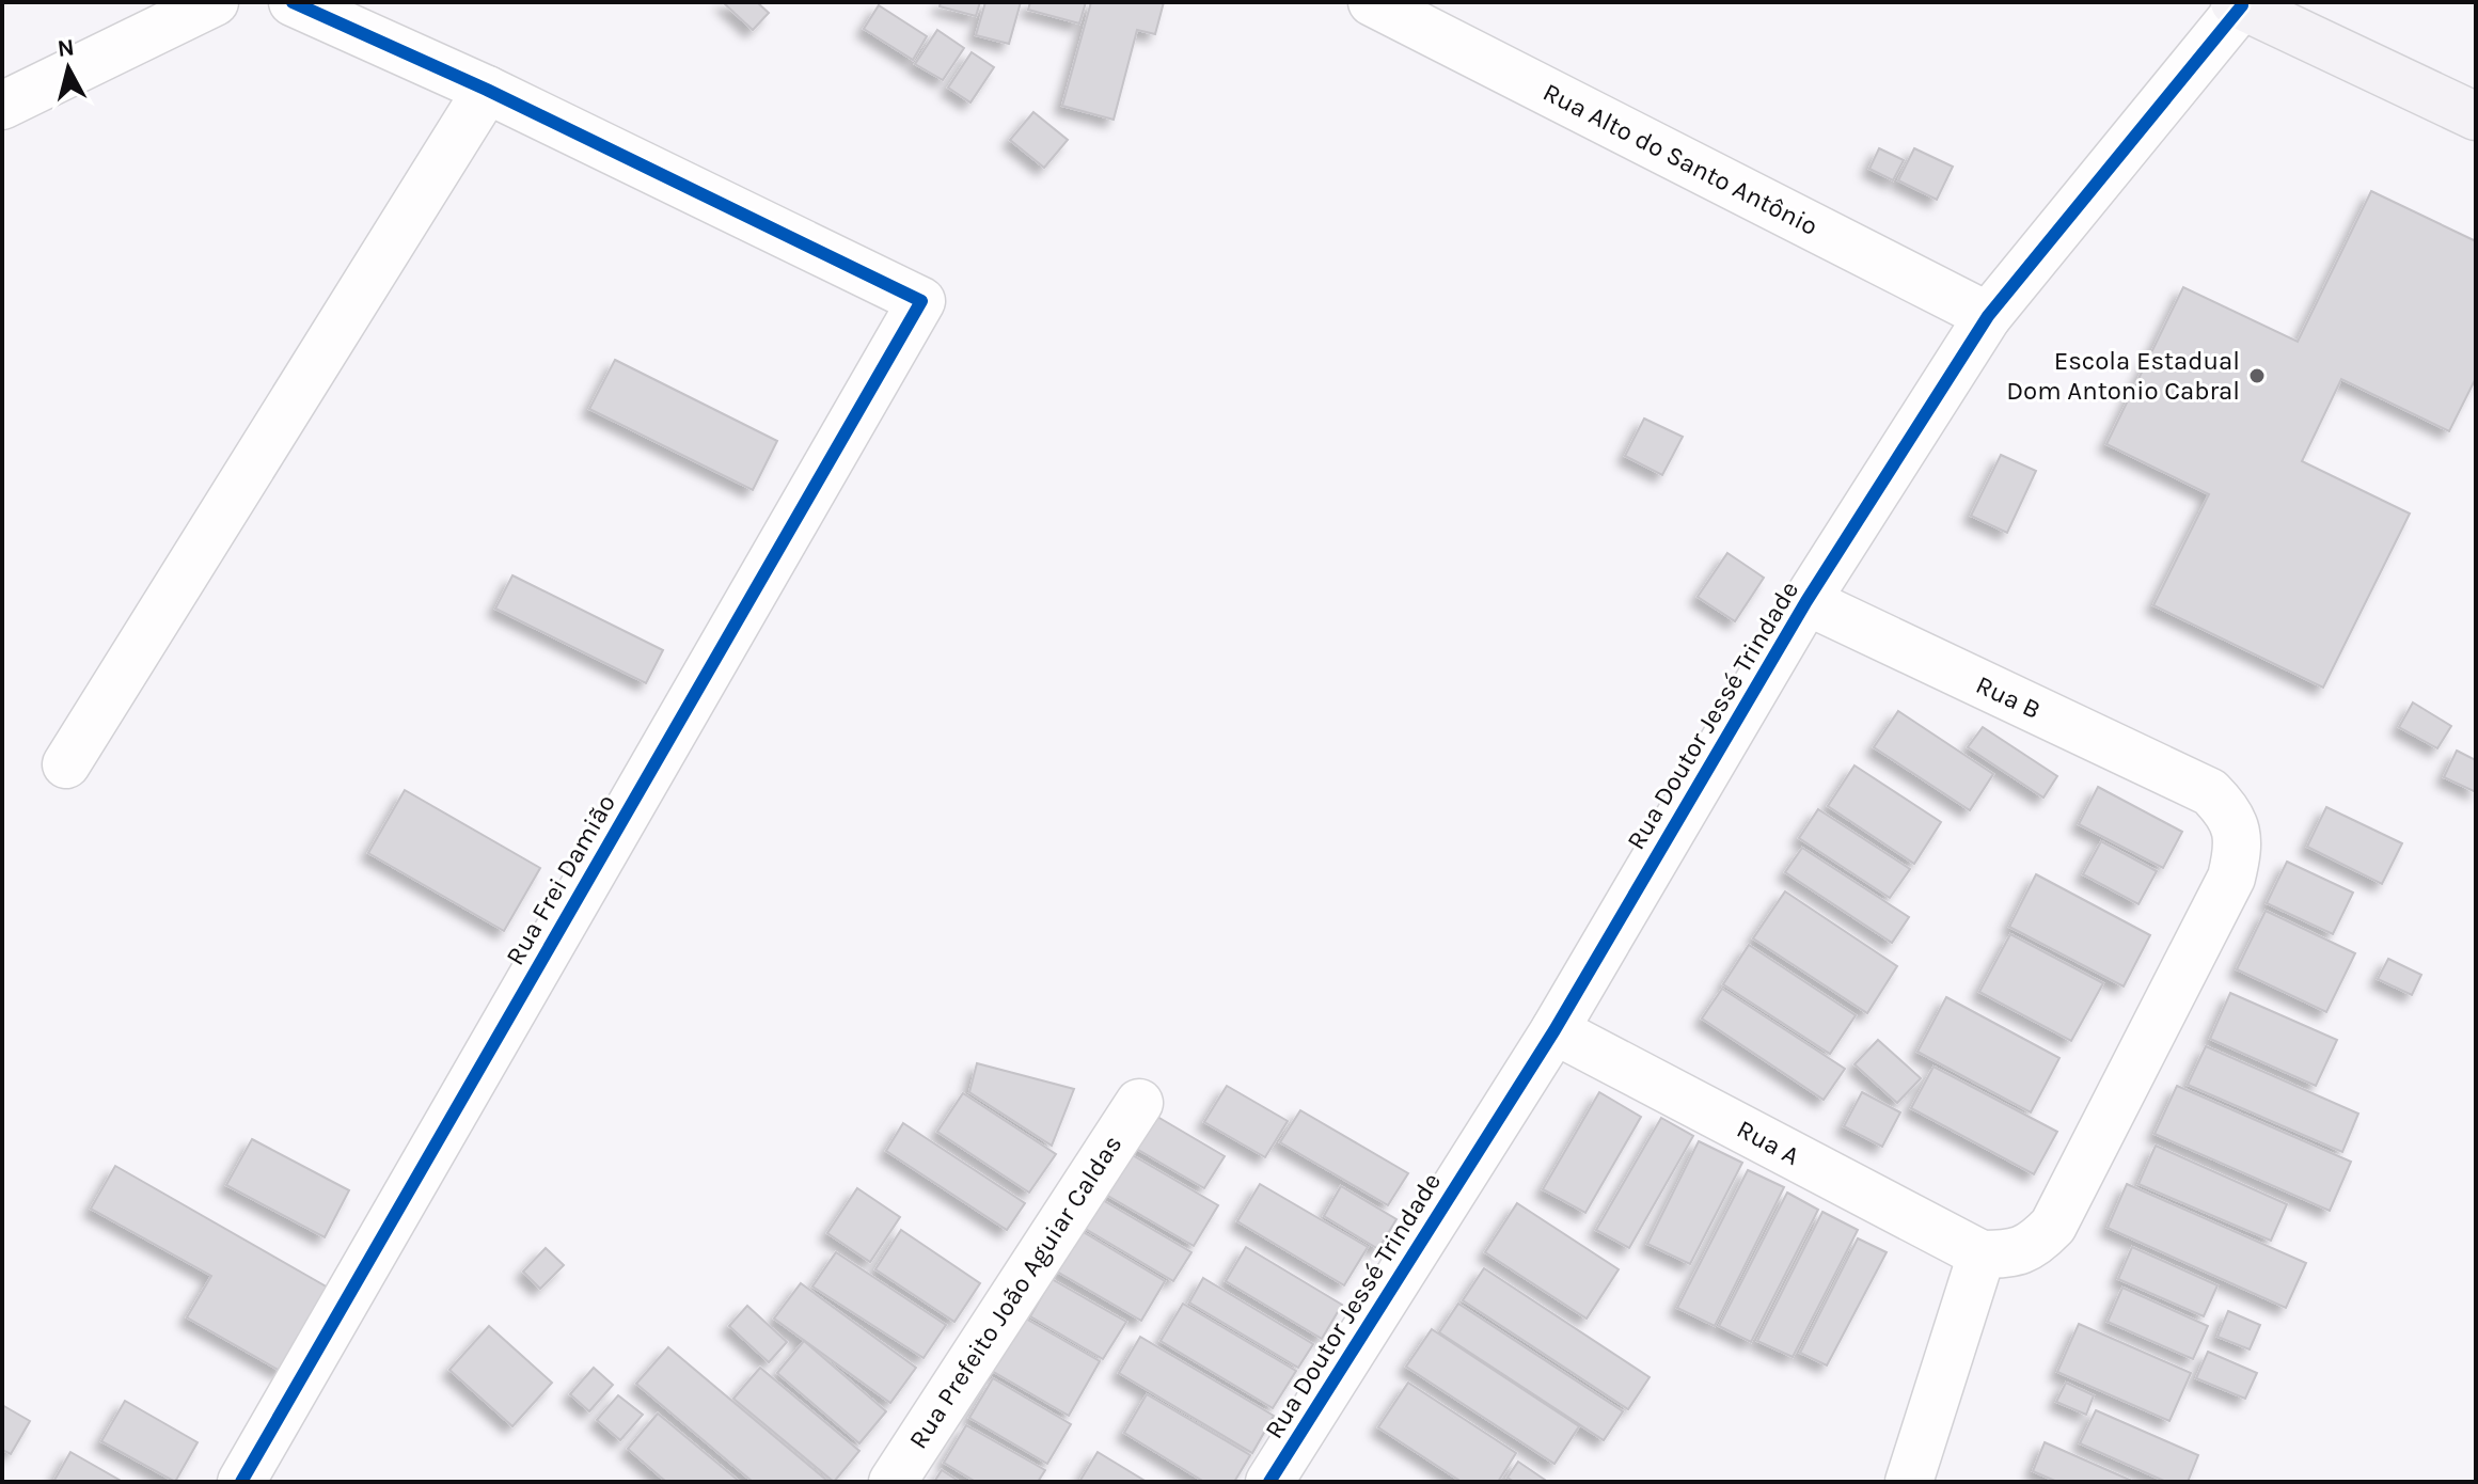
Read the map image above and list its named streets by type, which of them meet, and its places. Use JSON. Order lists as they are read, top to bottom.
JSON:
{
  "streets": {
    "street": [
      "Rua Alto do Santo Antônio",
      "Rua B",
      "Rua Doutor Jessé Trindade",
      "Rua Frei Damião",
      "Rua A",
      "Rua Prefeito João Aguiar Caldas"
    ]
  },
  "crossings": [
    ["Rua Alto do Santo Antônio", "Rua Doutor Jessé Trindade"],
    ["Rua B", "Rua Doutor Jessé Trindade"],
    ["Rua B", "Rua A"],
    ["Rua Doutor Jessé Trindade", "Rua A"]
  ],
  "places": ["Escola Estadual Dom Antonio Cabral"],
  "north": "top"
}
